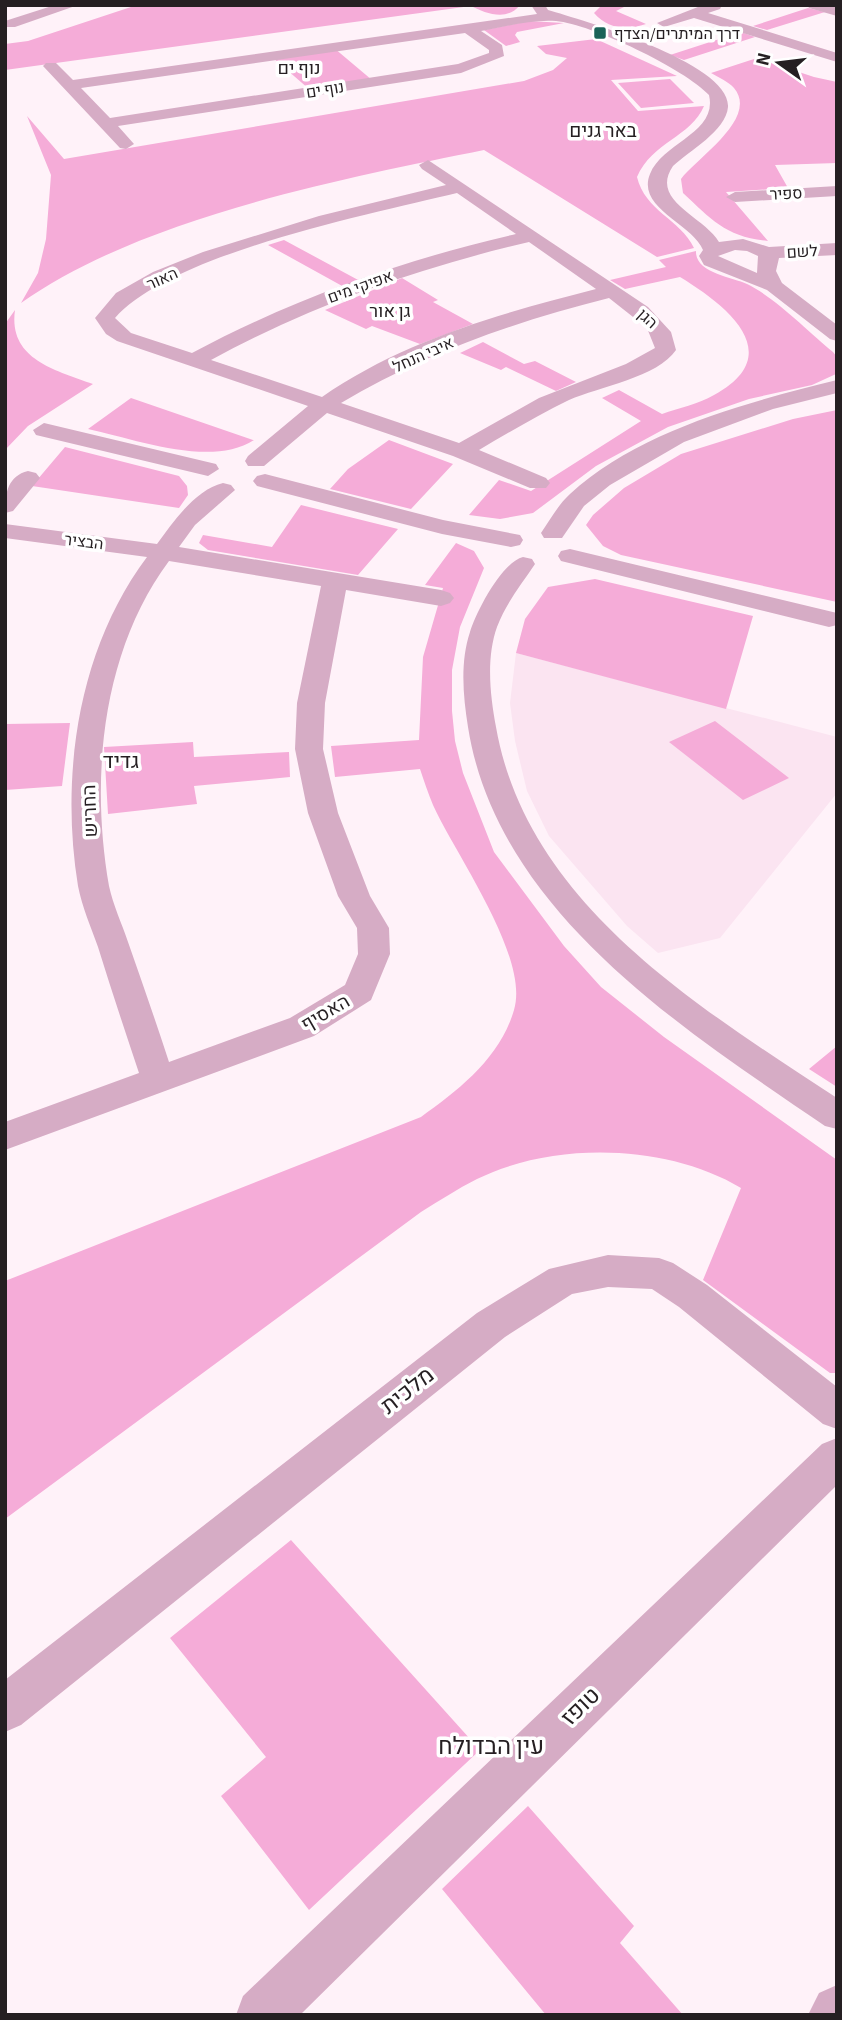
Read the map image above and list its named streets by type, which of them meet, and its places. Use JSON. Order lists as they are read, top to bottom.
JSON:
{
  "streets": {
    "street": [
      "נוף ים",
      "ספיר",
      "לשם",
      "האור",
      "אפיקי מים",
      "הגן",
      "איבי הנחל",
      "הבציר",
      "החריש",
      "האסיף",
      "מלכית",
      "טופז"
    ]
  },
  "crossings": [
    ["האור", "אפיקי מים"],
    ["האור", "הגן"],
    ["האור", "איבי הנחל"],
    ["אפיקי מים", "הגן"],
    ["הגן", "איבי הנחל"],
    ["הבציר", "החריש"],
    ["החריש", "האסיף"]
  ],
  "districts": [
    "נוף ים",
    "באר גנים",
    "גן אור",
    "גדיד",
    "עין הבדולח"
  ],
  "places": {
    "transit": ["דרך המיתרים/הצדף"]
  },
  "north": "left"
}
